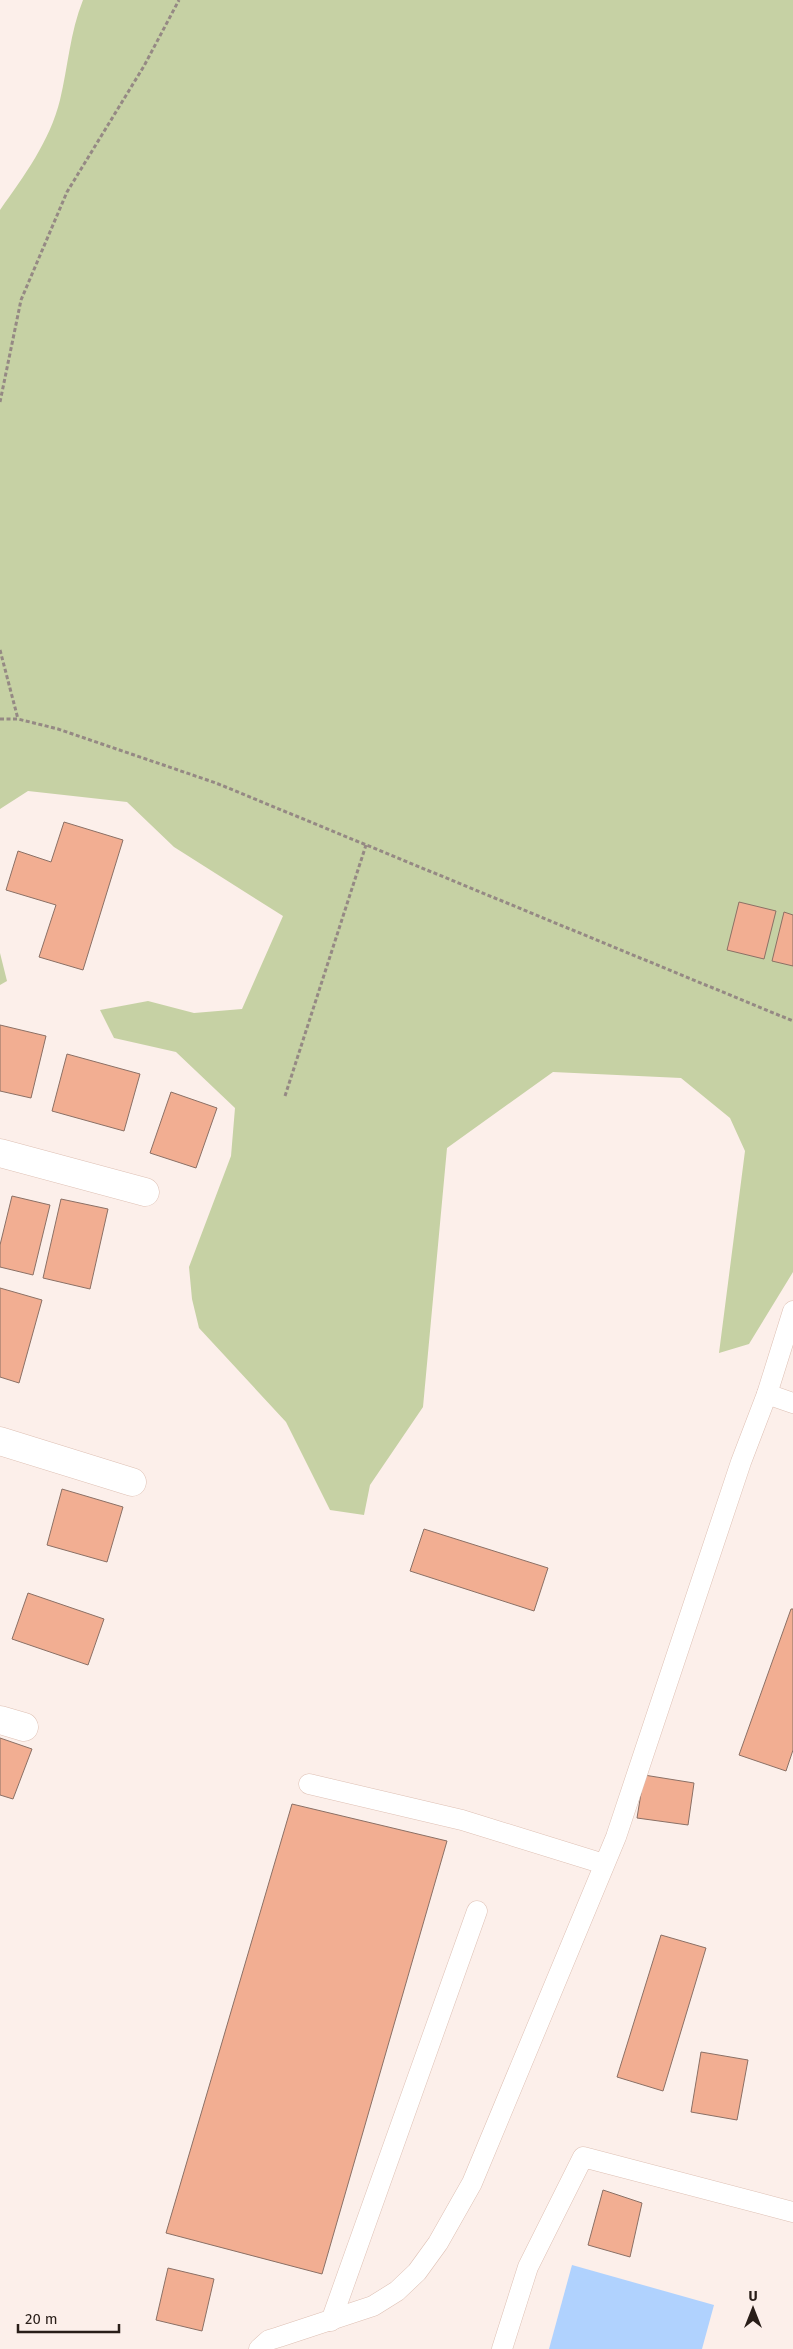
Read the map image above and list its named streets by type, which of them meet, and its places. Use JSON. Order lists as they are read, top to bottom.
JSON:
{
  "scale_bar": "20 m",
  "north": "top"
}
